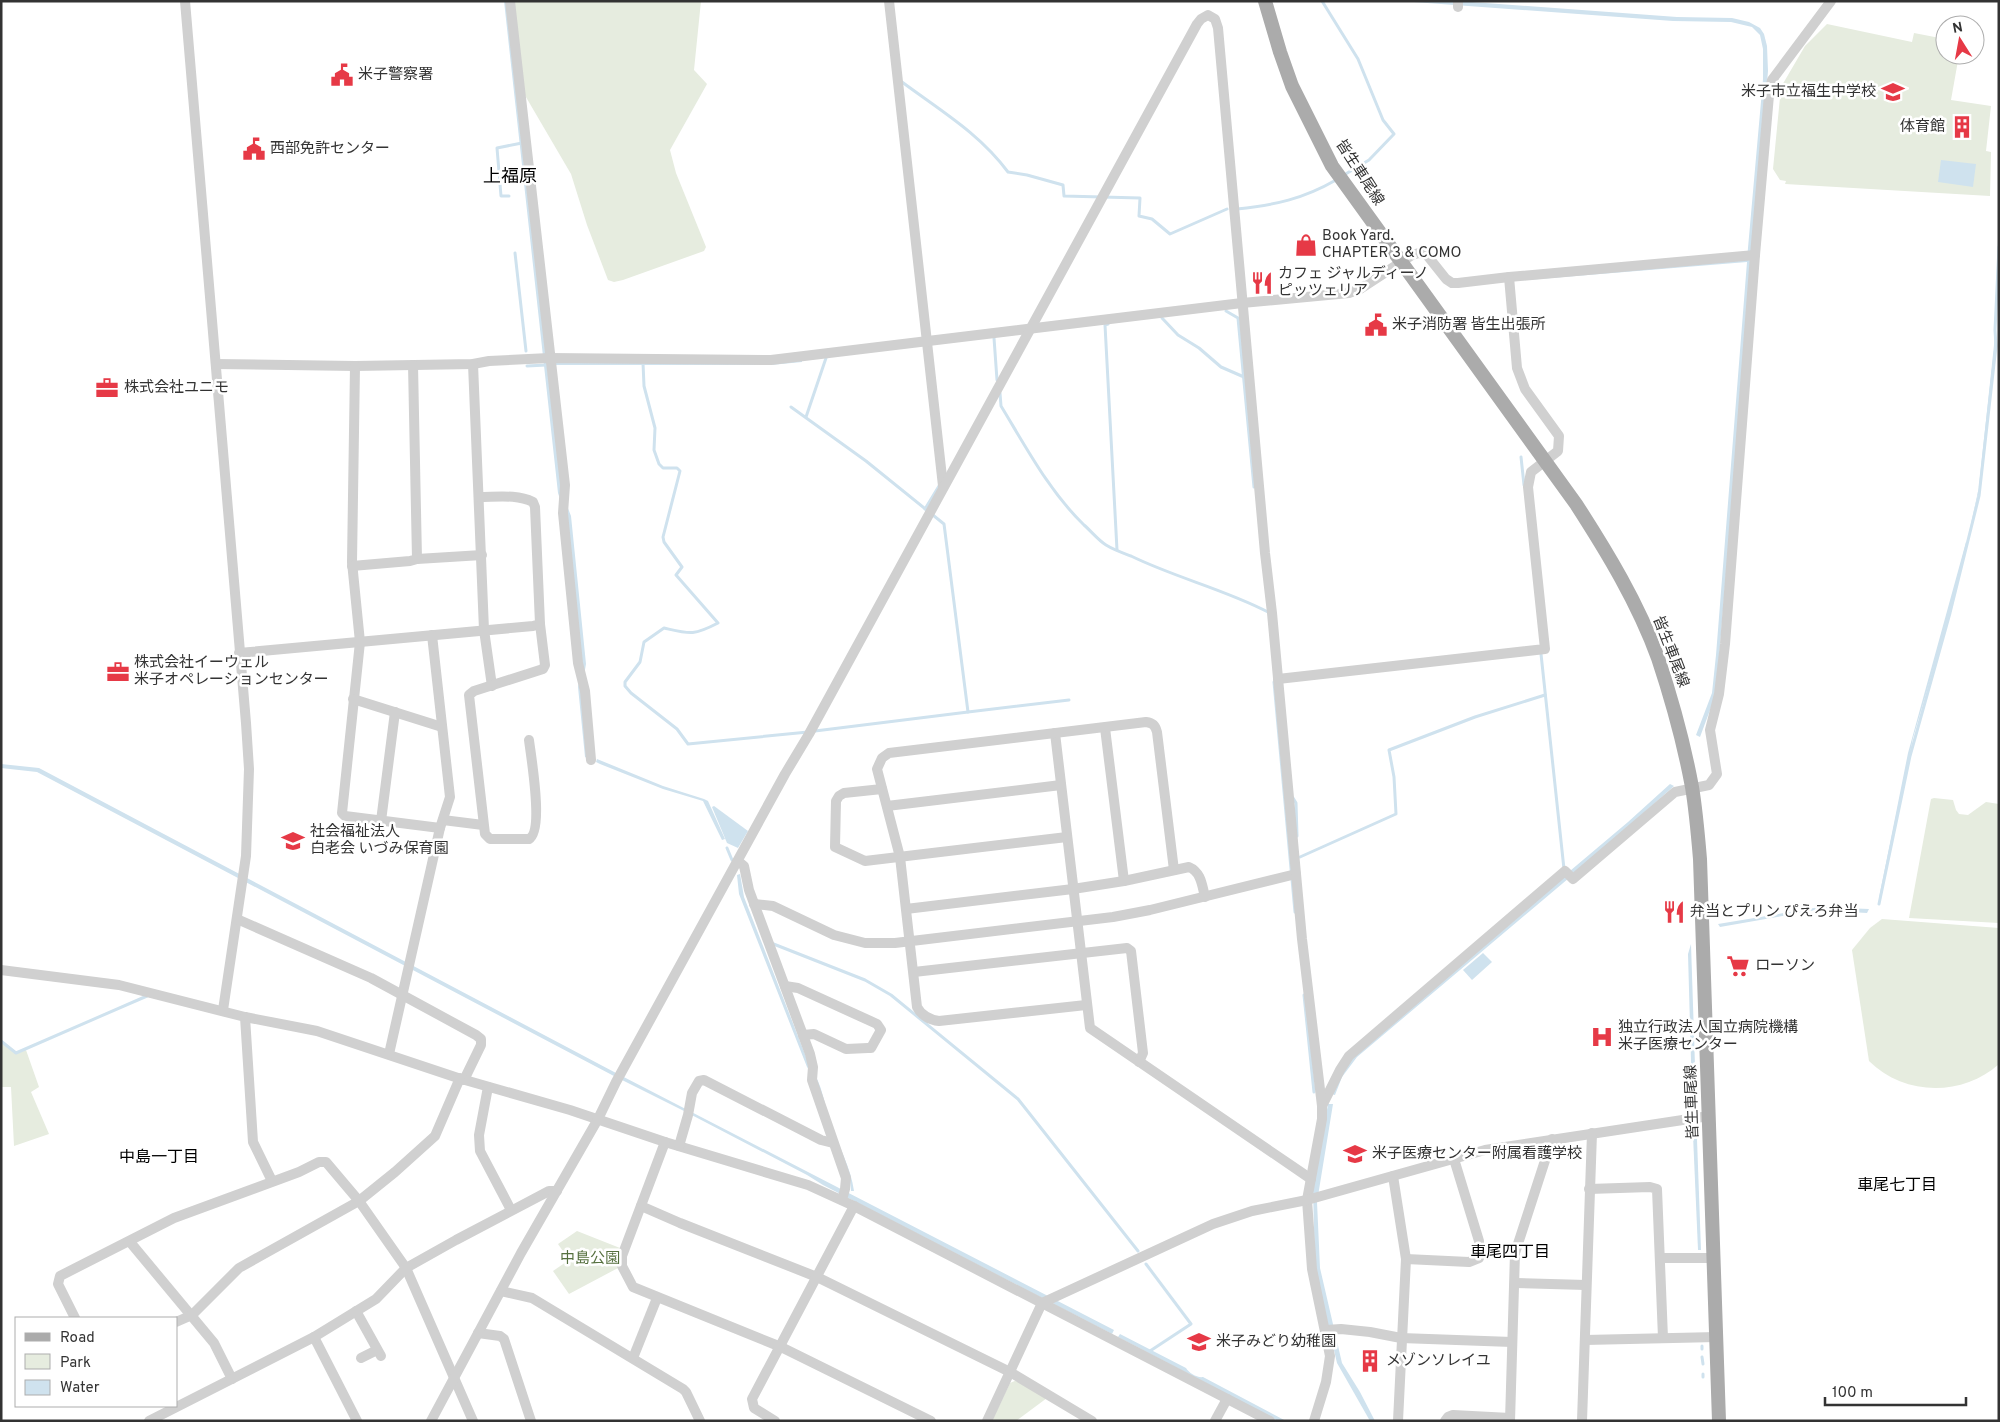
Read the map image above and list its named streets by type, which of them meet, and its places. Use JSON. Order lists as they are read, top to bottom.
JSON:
{
  "streets": {
    "main road": ["皆生車尾線"]
  },
  "districts": [
    "上福原",
    "中島一丁目",
    "車尾七丁目",
    "車尾四丁目"
  ],
  "parks": ["中島公園"],
  "places": {
    "public building": ["米子警察署", "西部免許センター", "米子消防署 皆生出張所"],
    "school or university": [
      "米子市立福生中学校",
      "社会福祉法人 白老会 いづみ保育園",
      "米子医療センター附属看護学校",
      "米子みどり幼稚園"
    ],
    "building": ["体育館", "メゾンソレイユ"],
    "shop": ["Book Yard. CHAPTER 3 & COMO"],
    "restaurant": ["カフェ ジャルディーノ ピッツェリア", "弁当とプリン ぴえろ弁当"],
    "office": ["株式会社ユニモ", "株式会社イーウェル 米子オペレーションセンター"],
    "supermarket": ["ローソン"],
    "hospital": ["独立行政法人国立病院機構 米子医療センター"]
  },
  "legend": ["Road", "Park", "Water"],
  "scale_bar": "100 m",
  "north": "top"
}
